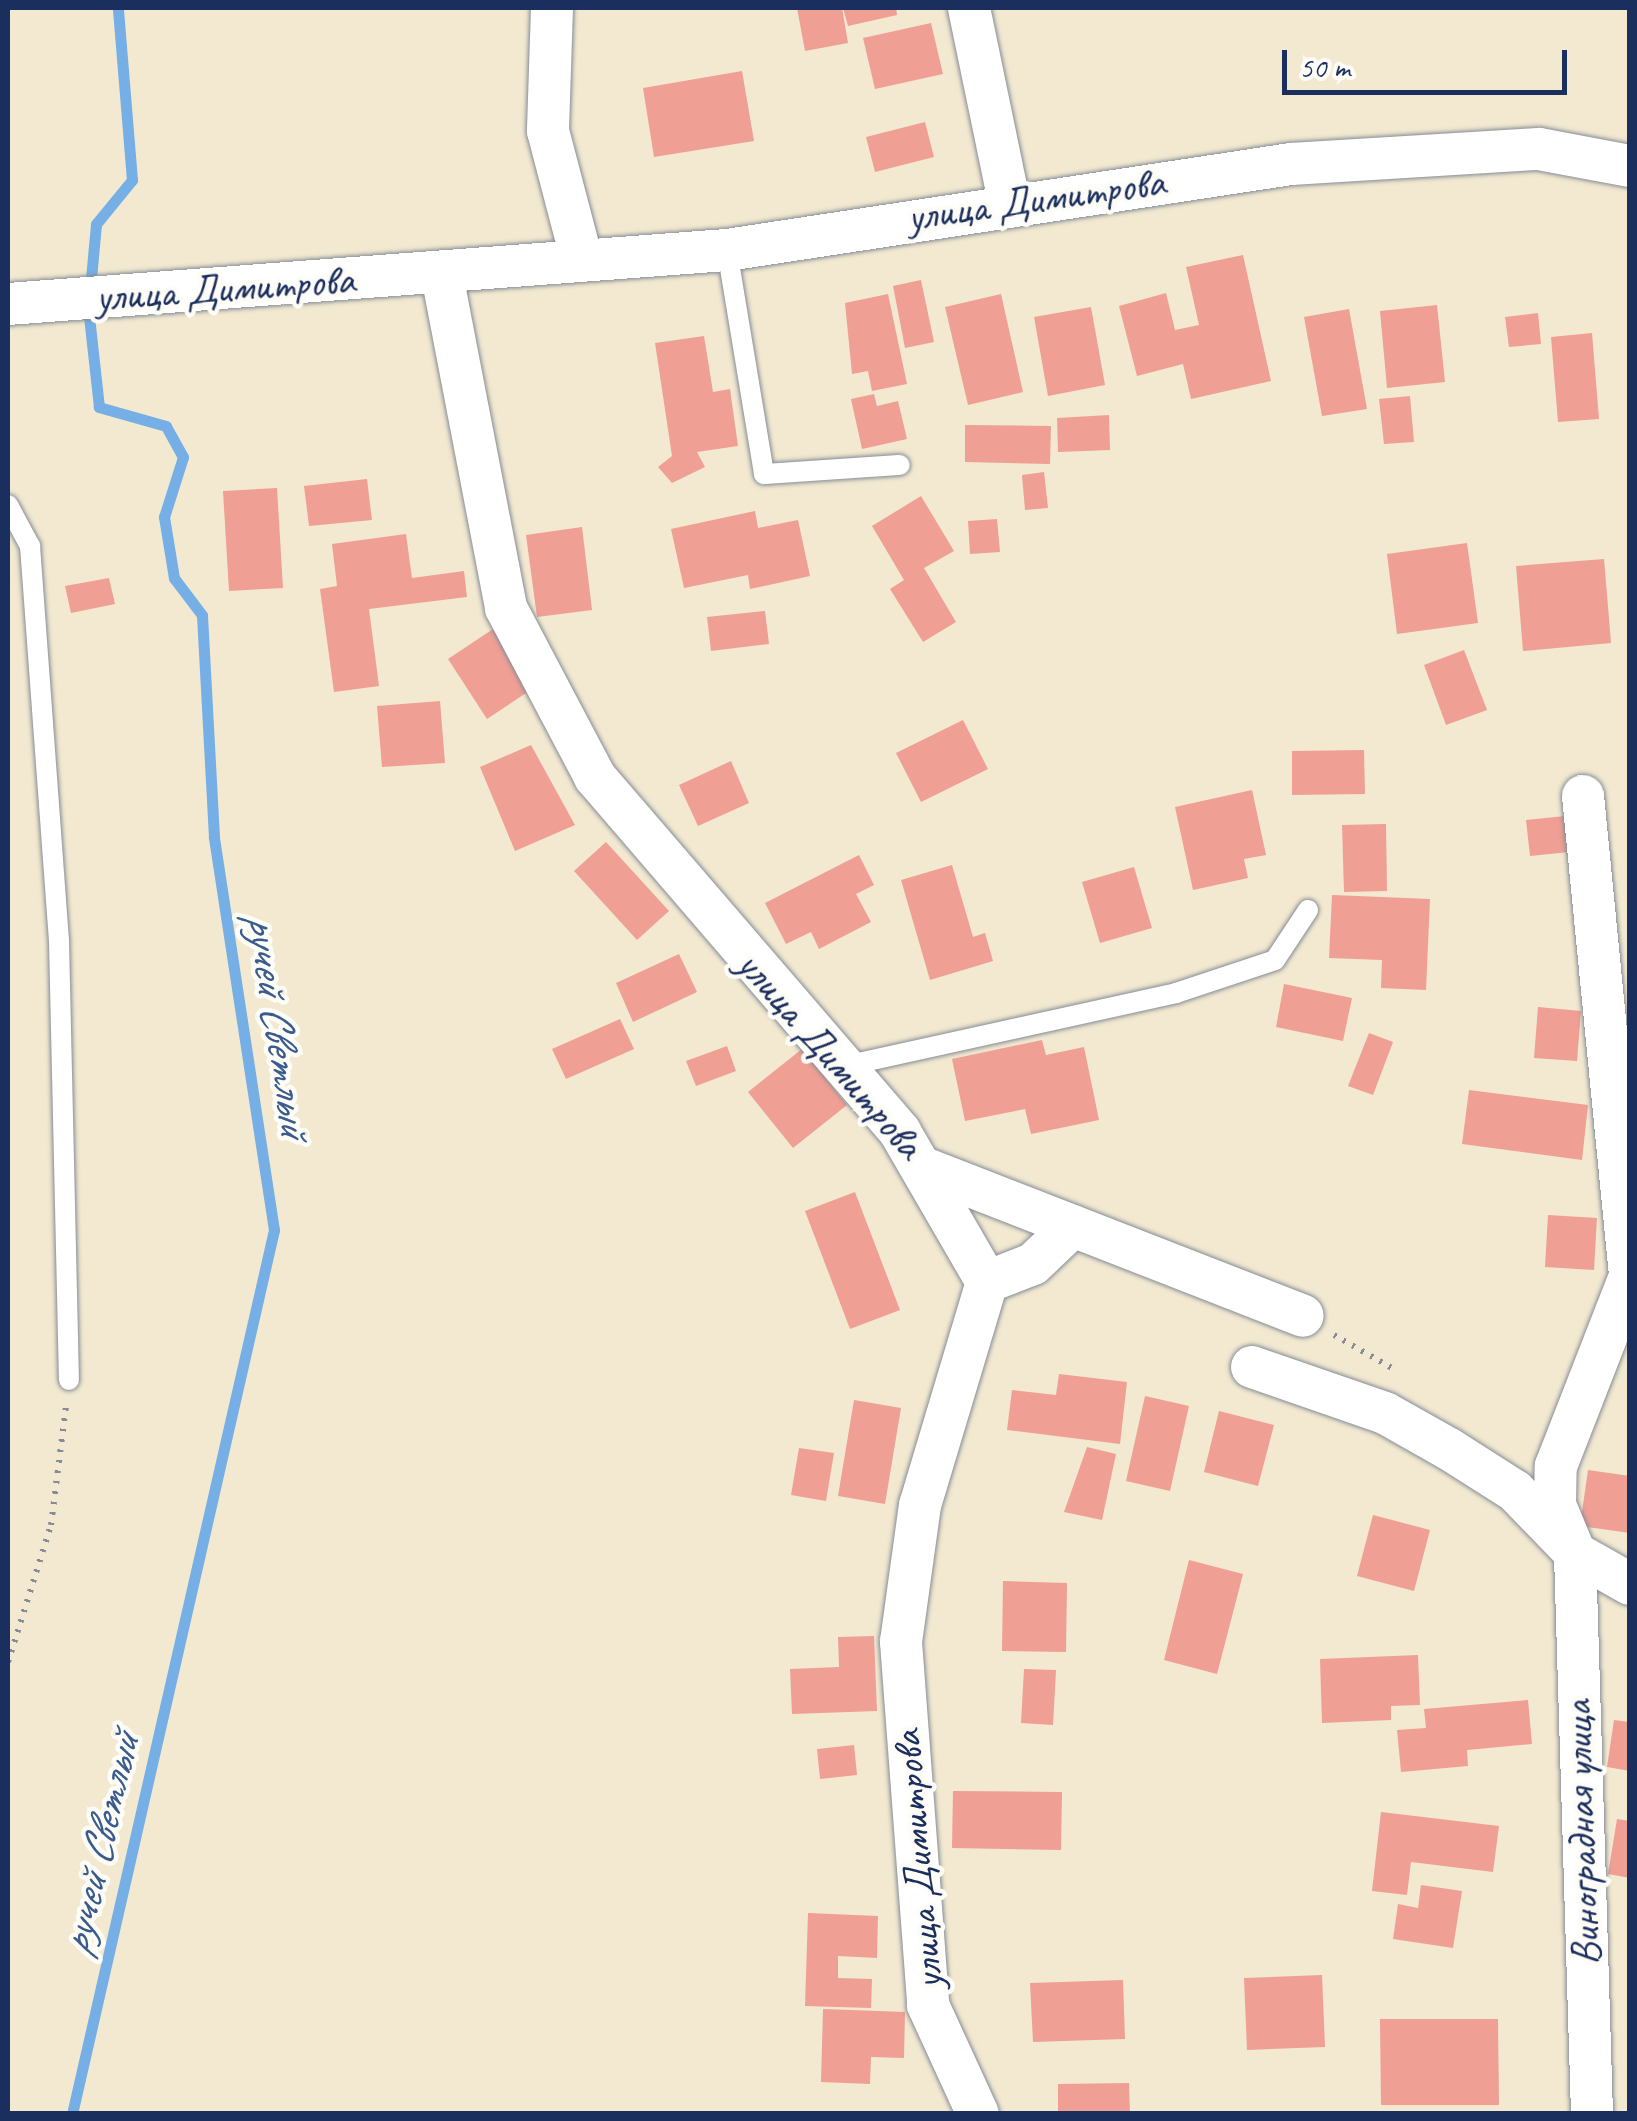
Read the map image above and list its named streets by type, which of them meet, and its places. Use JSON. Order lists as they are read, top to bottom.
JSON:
{
  "streets": {
    "street": ["улица Димитрова", "Виноградная улица"]
  },
  "water": ["ручей Светлый"],
  "scale_bar": "50 m"
}
